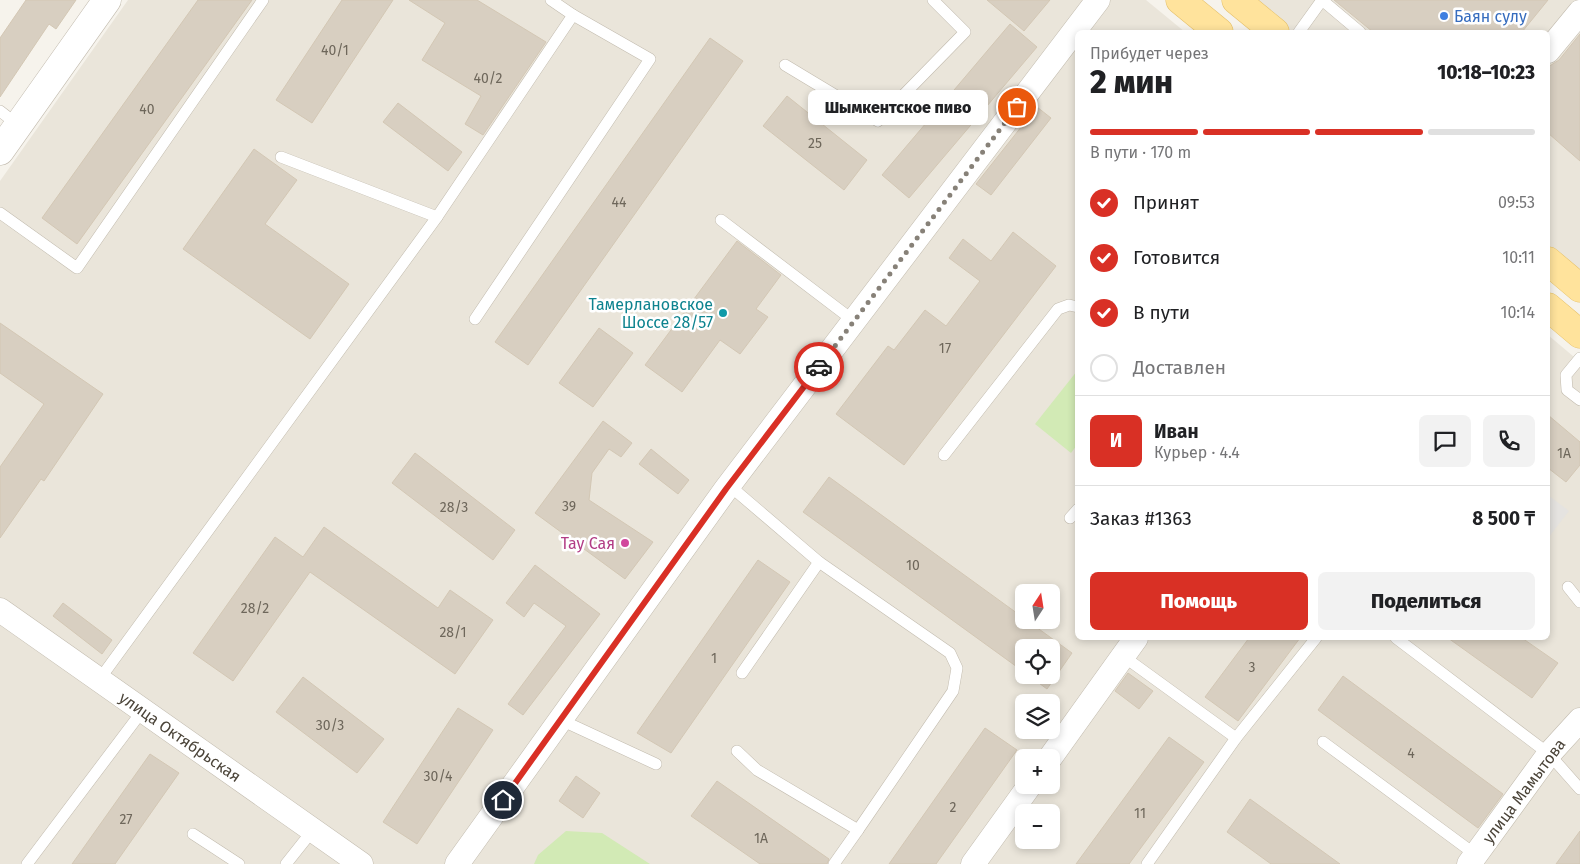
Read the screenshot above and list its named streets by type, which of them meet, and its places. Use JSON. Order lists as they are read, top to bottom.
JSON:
{
  "streets": {
    "street": ["улица Октябрьская", "улица Мамытова"]
  },
  "places": [
    "Баян сулу",
    "Шымкентское пиво",
    "Тамерлановское Шоссе 28/57",
    "Тау Сая"
  ],
  "house_numbers": [
    "40/1",
    "40/2",
    "40",
    "25",
    "44",
    "17",
    "1А",
    "39",
    "28/3",
    "10",
    "28/2",
    "28/1",
    "1",
    "3",
    "30/3",
    "4",
    "30/4",
    "2",
    "11",
    "27",
    "1А"
  ],
  "north": "top",
  "page": {
    "heading": ["2 мин", "Прибудет через", "10:18–10:23"],
    "panel": [
      "Иван",
      "Курьер · 4.4",
      "Заказ #1363",
      "8 500 ₸"
    ],
    "bubble": "Шымкентское пиво",
    "bar": "В пути · 170 m",
    "list": [
      ["Принят", "09:53"],
      ["Готовится", "10:11"],
      ["В пути", "10:14"],
      "Доставлен"
    ],
    "round": "И",
    "buttons": ["Помощь", "Поделиться"],
    "map_buttons": ["+", "−"]
  }
}
